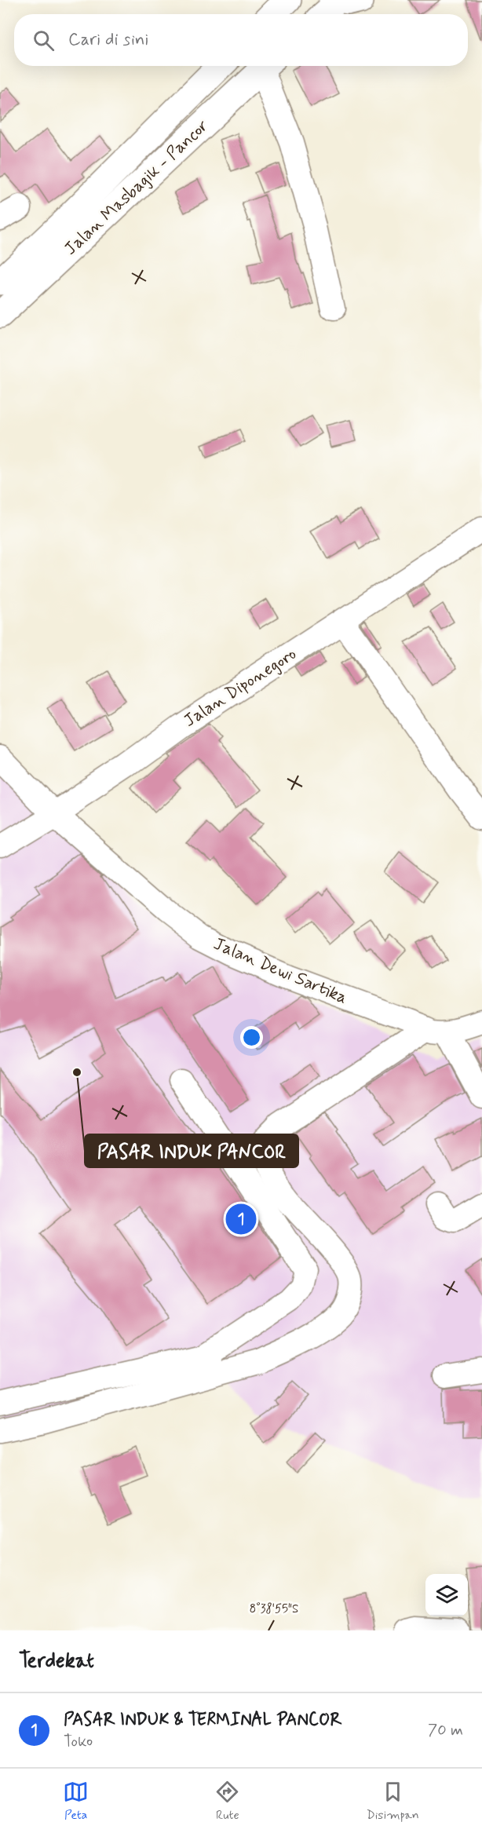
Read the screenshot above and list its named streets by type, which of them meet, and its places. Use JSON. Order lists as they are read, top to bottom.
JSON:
{
  "streets": {
    "main road": ["Jalan Masbagik - Pancor"],
    "street": ["Jalan Diponegoro", "Jalan Dewi Sartika"]
  },
  "crossings": [
    ["Jalan Diponegoro", "Jalan Dewi Sartika"]
  ],
  "places": ["PASAR INDUK PANCOR"],
  "page": {
    "search": "Cari di sini",
    "pins": "1",
    "heading": "Terdekat",
    "list": [
      {
        "mark": "1",
        "name": "PASAR INDUK & TERMINAL PANCOR",
        "note": "Toko",
        "value": "70 m"
      }
    ],
    "nav": ["Peta", "Rute", "Disimpan"]
  },
  "coordinates": ["8°38'55\"S"]
}
